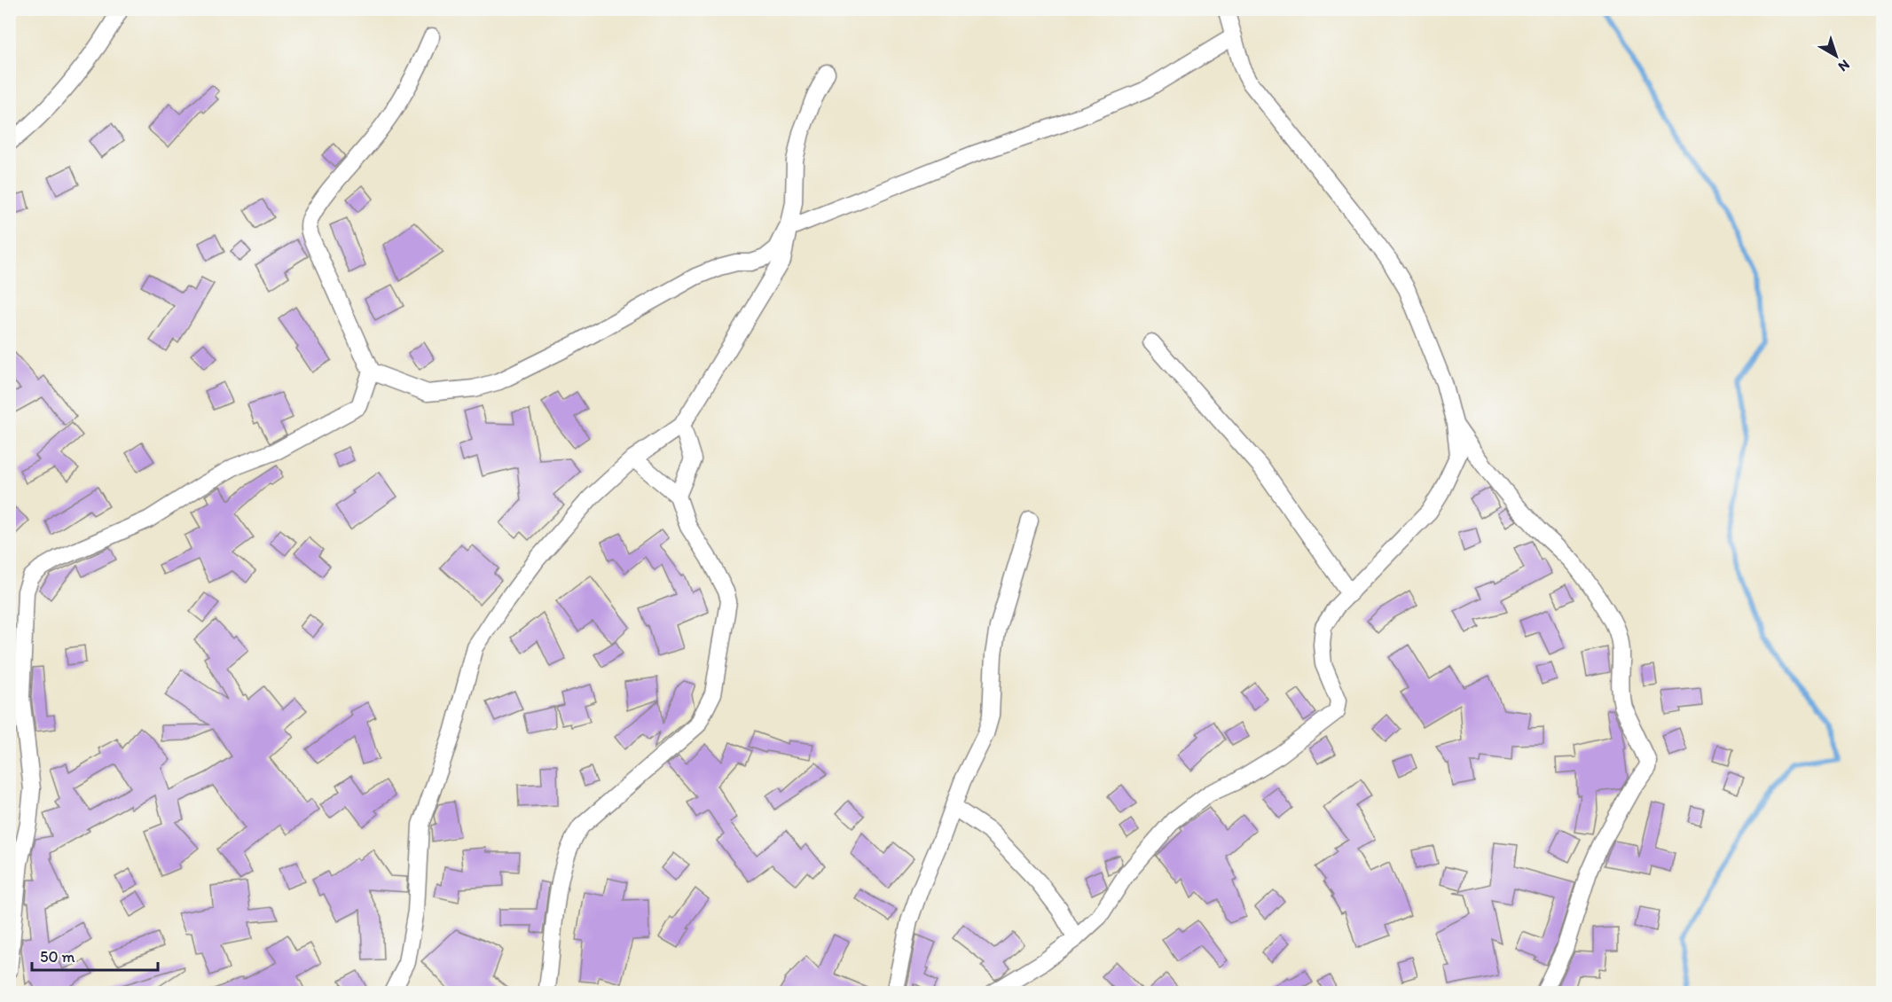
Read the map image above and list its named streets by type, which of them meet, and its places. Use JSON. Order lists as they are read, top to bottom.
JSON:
{
  "scale_bar": "50 m",
  "north": "bottom right"
}
